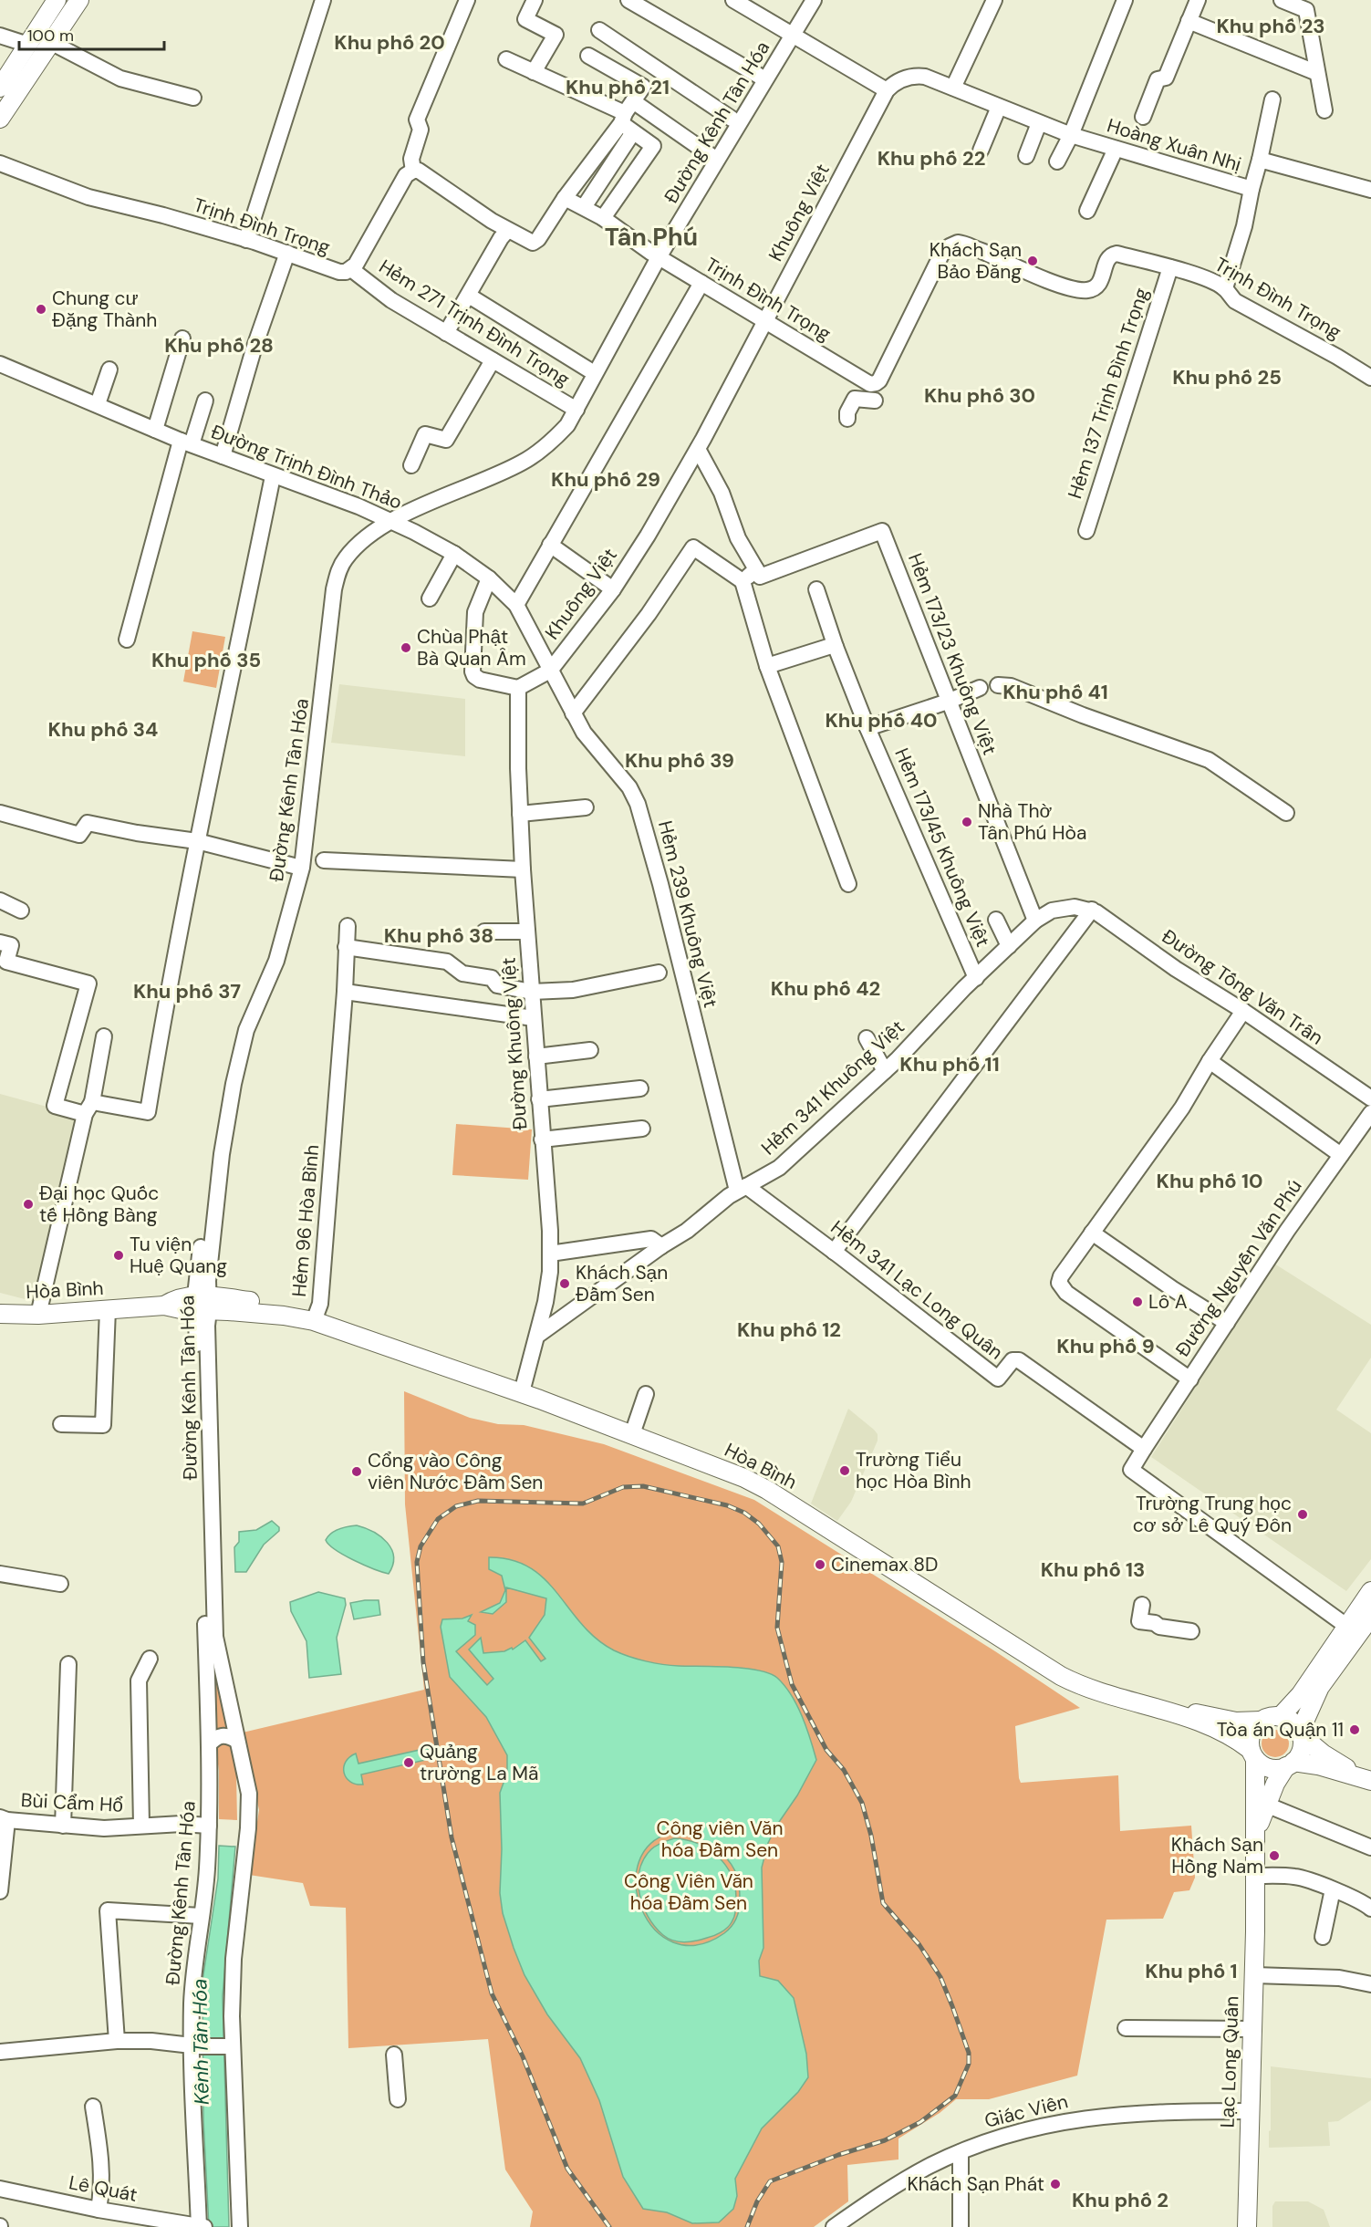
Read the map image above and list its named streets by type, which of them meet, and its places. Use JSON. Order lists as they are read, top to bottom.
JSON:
{
  "streets": {
    "main road": ["Hòa Bình", "Lạc Long Quân"],
    "street": [
      "Đường Kênh Tân Hóa",
      "Hoàng Xuân Nhị",
      "Khuông Việt",
      "Trịnh Đình Trọng",
      "Hẻm 271 Trịnh Đình Trọng",
      "Hẻm 137 Trịnh Đình Trọng",
      "Đường Trịnh Đình Thảo",
      "Hẻm 173/23 Khuông Việt",
      "Hẻm 173/45 Khuông Việt",
      "Hẻm 239 Khuông Việt",
      "Đường Tống Văn Trân",
      "Đường Khuông Việt",
      "Hẻm 341 Khuông Việt",
      "Hẻm 96 Hòa Bình",
      "Đường Nguyễn Văn Phú",
      "Hẻm 341 Lạc Long Quân",
      "Bùi Cẩm Hổ",
      "Giác Viên",
      "Lê Quát"
    ]
  },
  "crossings": [
    ["Đường Kênh Tân Hóa", "Trịnh Đình Trọng"],
    ["Đường Kênh Tân Hóa", "Hẻm 271 Trịnh Đình Trọng"],
    ["Đường Kênh Tân Hóa", "Đường Trịnh Đình Thảo"],
    ["Đường Kênh Tân Hóa", "Hòa Bình"],
    ["Đường Kênh Tân Hóa", "Bùi Cẩm Hổ"],
    ["Đường Kênh Tân Hóa", "Lê Quát"],
    ["Khuông Việt", "Trịnh Đình Trọng"],
    ["Khuông Việt", "Đường Trịnh Đình Thảo"],
    ["Khuông Việt", "Hẻm 239 Khuông Việt"],
    ["Khuông Việt", "Đường Khuông Việt"],
    ["Trịnh Đình Trọng", "Hẻm 271 Trịnh Đình Trọng"],
    ["Trịnh Đình Trọng", "Hẻm 137 Trịnh Đình Trọng"],
    ["Đường Trịnh Đình Thảo", "Hẻm 239 Khuông Việt"],
    ["Hẻm 173/23 Khuông Việt", "Hẻm 341 Khuông Việt"],
    ["Hẻm 173/45 Khuông Việt", "Hẻm 341 Khuông Việt"],
    ["Hẻm 239 Khuông Việt", "Hẻm 341 Khuông Việt"],
    ["Hẻm 239 Khuông Việt", "Hẻm 341 Lạc Long Quân"],
    ["Đường Tống Văn Trân", "Hẻm 341 Khuông Việt"],
    ["Đường Khuông Việt", "Hẻm 341 Khuông Việt"],
    ["Đường Khuông Việt", "Hòa Bình"],
    ["Hẻm 341 Khuông Việt", "Hẻm 341 Lạc Long Quân"],
    ["Hẻm 96 Hòa Bình", "Hòa Bình"],
    ["Đường Nguyễn Văn Phú", "Hẻm 341 Lạc Long Quân"],
    ["Lạc Long Quân", "Giác Viên"]
  ],
  "districts": [
    "Khu phố 23",
    "Khu phố 20",
    "Khu phố 21",
    "Khu phố 22",
    "Tân Phú",
    "Khu phố 28",
    "Khu phố 25",
    "Khu phố 30",
    "Khu phố 29",
    "Khu phố 35",
    "Khu phố 41",
    "Khu phố 40",
    "Khu phố 34",
    "Khu phố 39",
    "Khu phố 38",
    "Khu phố 42",
    "Khu phố 37",
    "Khu phố 11",
    "Khu phố 10",
    "Khu phố 12",
    "Khu phố 9",
    "Khu phố 13",
    "Khu phố 1",
    "Khu phố 2"
  ],
  "water": ["Kênh Tân Hóa"],
  "parks": ["Công viên Văn hóa Đầm Sen", "Công Viên Văn hóa Đầm Sen"],
  "places": [
    "Khách Sạn Bảo Đăng",
    "Chung cư Đặng Thành",
    "Chùa Phật Bà Quan Âm",
    "Nhà Thờ Tân Phú Hòa",
    "Đại học Quốc tế Hồng Bàng",
    "Tu viện Huệ Quang",
    "Khách Sạn Đầm Sen",
    "Lô A",
    "Trường Tiểu học Hòa Bình",
    "Cổng vào Công viên Nước Đầm Sen",
    "Trường Trung học cơ sở Lê Quý Đôn",
    "Cinemax 8D",
    "Tòa án Quận 11",
    "Quảng trường La Mã",
    "Khách Sạn Hồng Nam",
    "Khách Sạn Phát"
  ],
  "scale_bar": "100 m"
}
